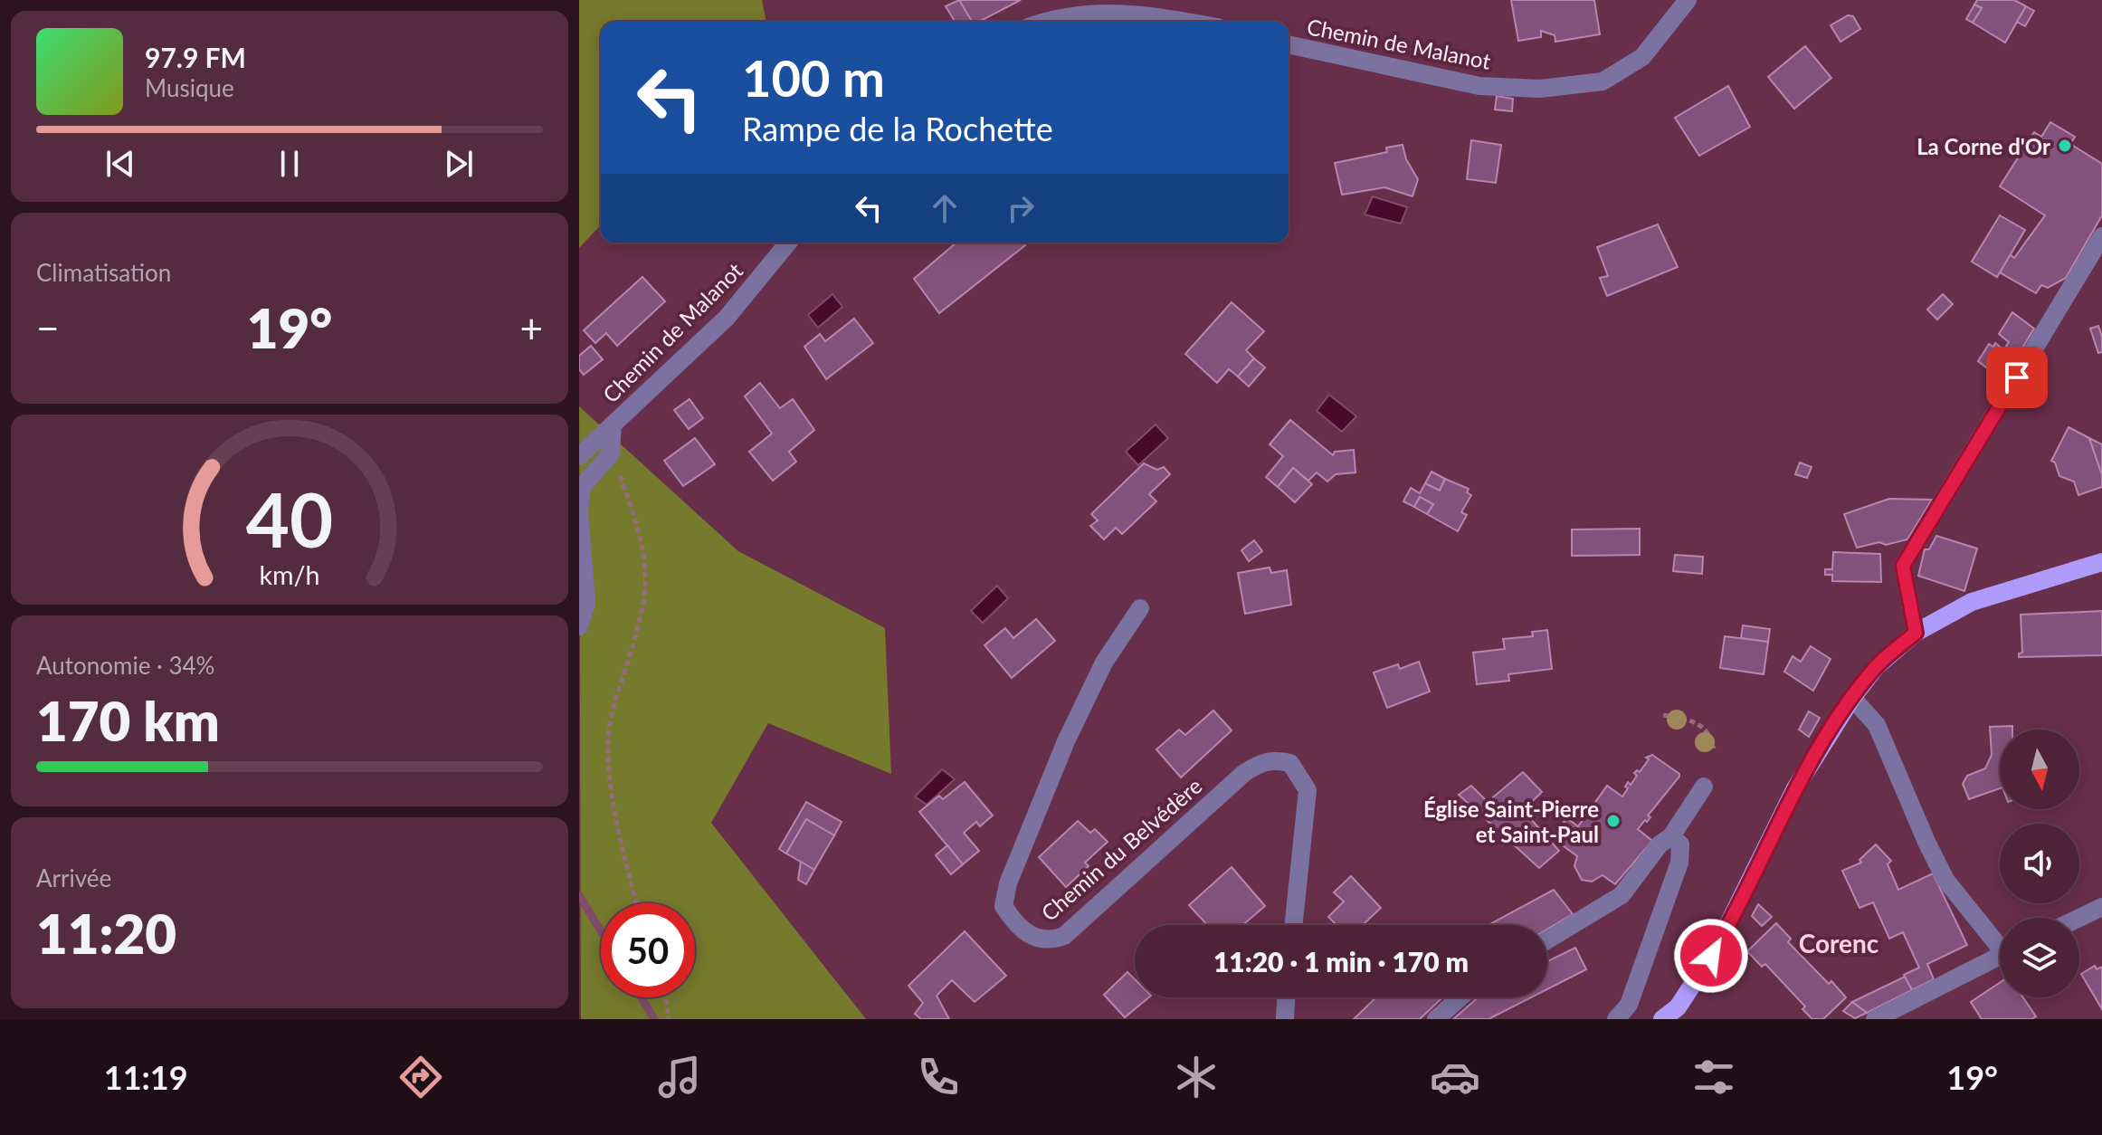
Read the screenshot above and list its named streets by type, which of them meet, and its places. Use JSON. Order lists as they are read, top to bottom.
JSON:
{
  "streets": {
    "street": ["Chemin de Malanot", "Chemin du Belvédère"]
  },
  "districts": ["Corenc"],
  "places": ["La Corne d'Or", "Église Saint-Pierre et Saint-Paul"],
  "north": "bottom",
  "page": {
    "turn": ["100 m", "Rampe de la Rochette"],
    "song": ["97.9 FM", "Musique"],
    "tile": [
      "Climatisation",
      ["Autonomie · 34%", "170 km"],
      ["Arrivée", "11:20"]
    ],
    "heat": ["−", "19°", "+"],
    "limit": "50",
    "trip": "11:20 · 1 min · 170 m",
    "tabs": ["11:19", "19°"],
    "gauge": ["40", "km/h"]
  }
}
